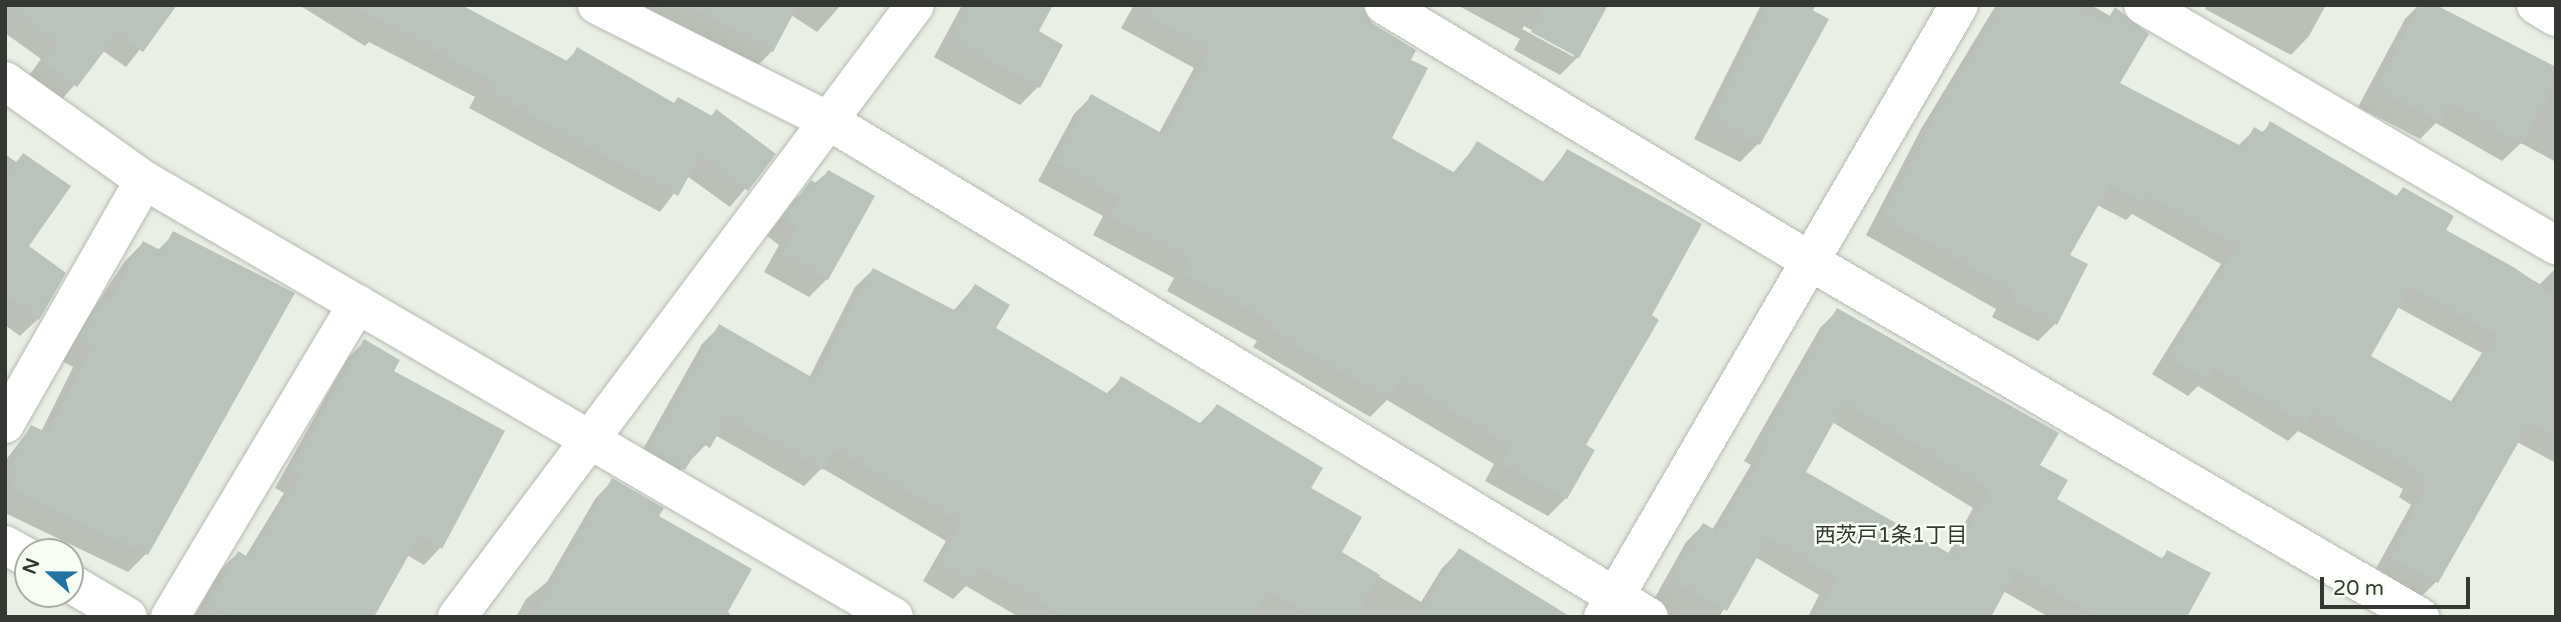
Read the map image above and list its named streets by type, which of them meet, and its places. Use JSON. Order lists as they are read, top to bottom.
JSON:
{
  "districts": ["西茨戸1条1丁目"],
  "scale_bar": "20 m",
  "north": "left"
}
